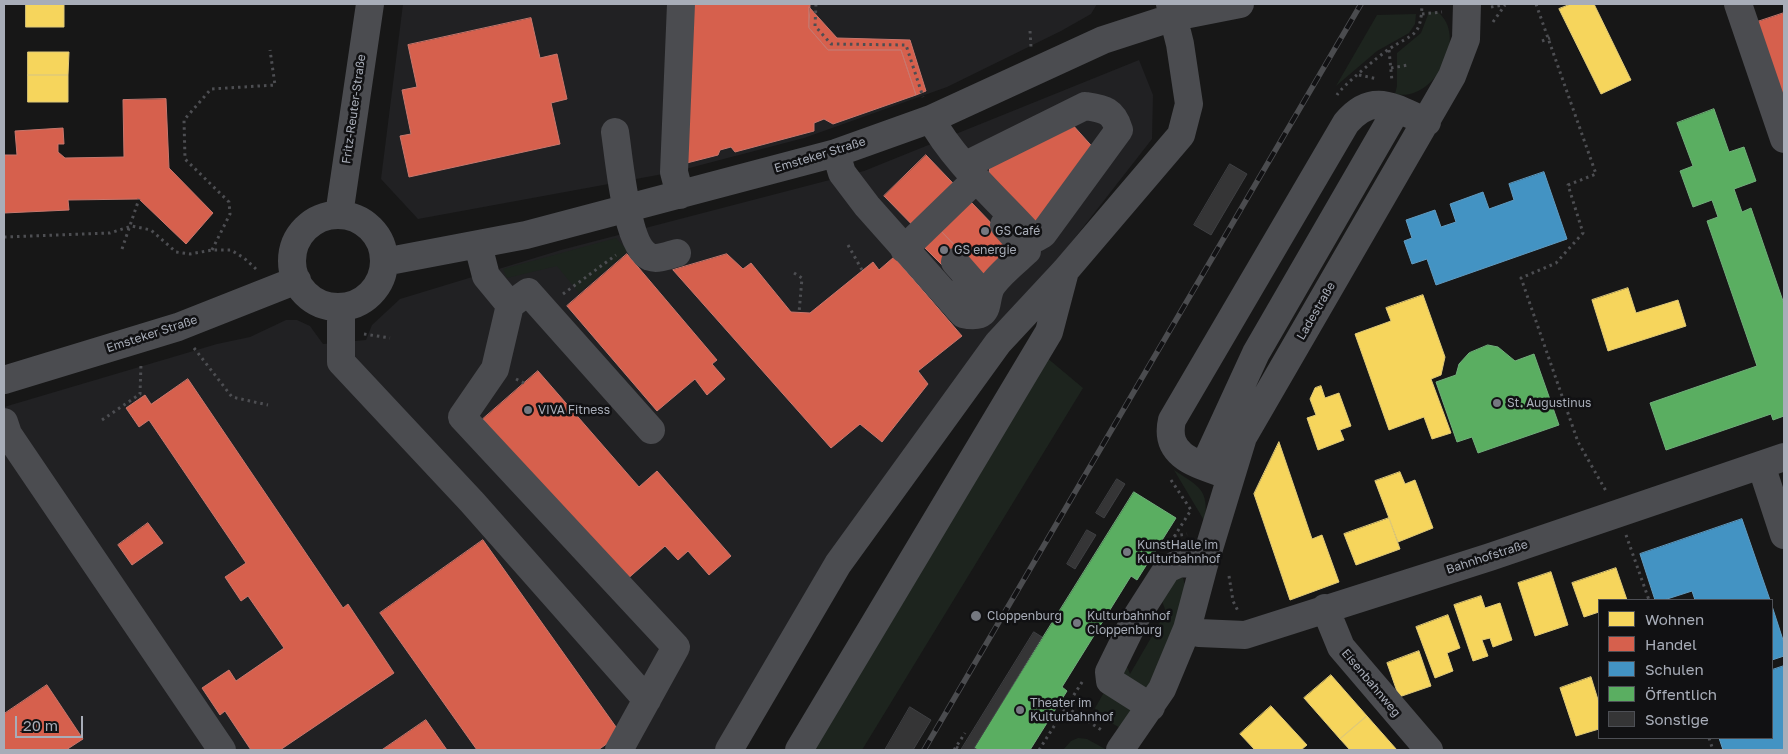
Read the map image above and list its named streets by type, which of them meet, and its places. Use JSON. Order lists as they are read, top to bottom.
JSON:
{
  "streets": {
    "street": [
      "Fritz-Reuter-Straße",
      "Emsteker Straße",
      "Ladestraße",
      "Bahnhofstraße",
      "Eisenbahnweg"
    ]
  },
  "crossings": [
    ["Fritz-Reuter-Straße", "Emsteker Straße"],
    ["Ladestraße", "Bahnhofstraße"],
    ["Bahnhofstraße", "Eisenbahnweg"]
  ],
  "places": [
    "GS Café",
    "GS energie",
    "St. Augustinus",
    "VIVA Fitness",
    "KunstHalle im Kulturbahnhof",
    "Cloppenburg",
    "Kulturbahnhof Cloppenburg",
    "Theater im Kulturbahnhof"
  ],
  "legend": [
    "Wohnen",
    "Handel",
    "Schulen",
    "Öffentlich",
    "Sonstige"
  ],
  "scale_bar": "20 m"
}
